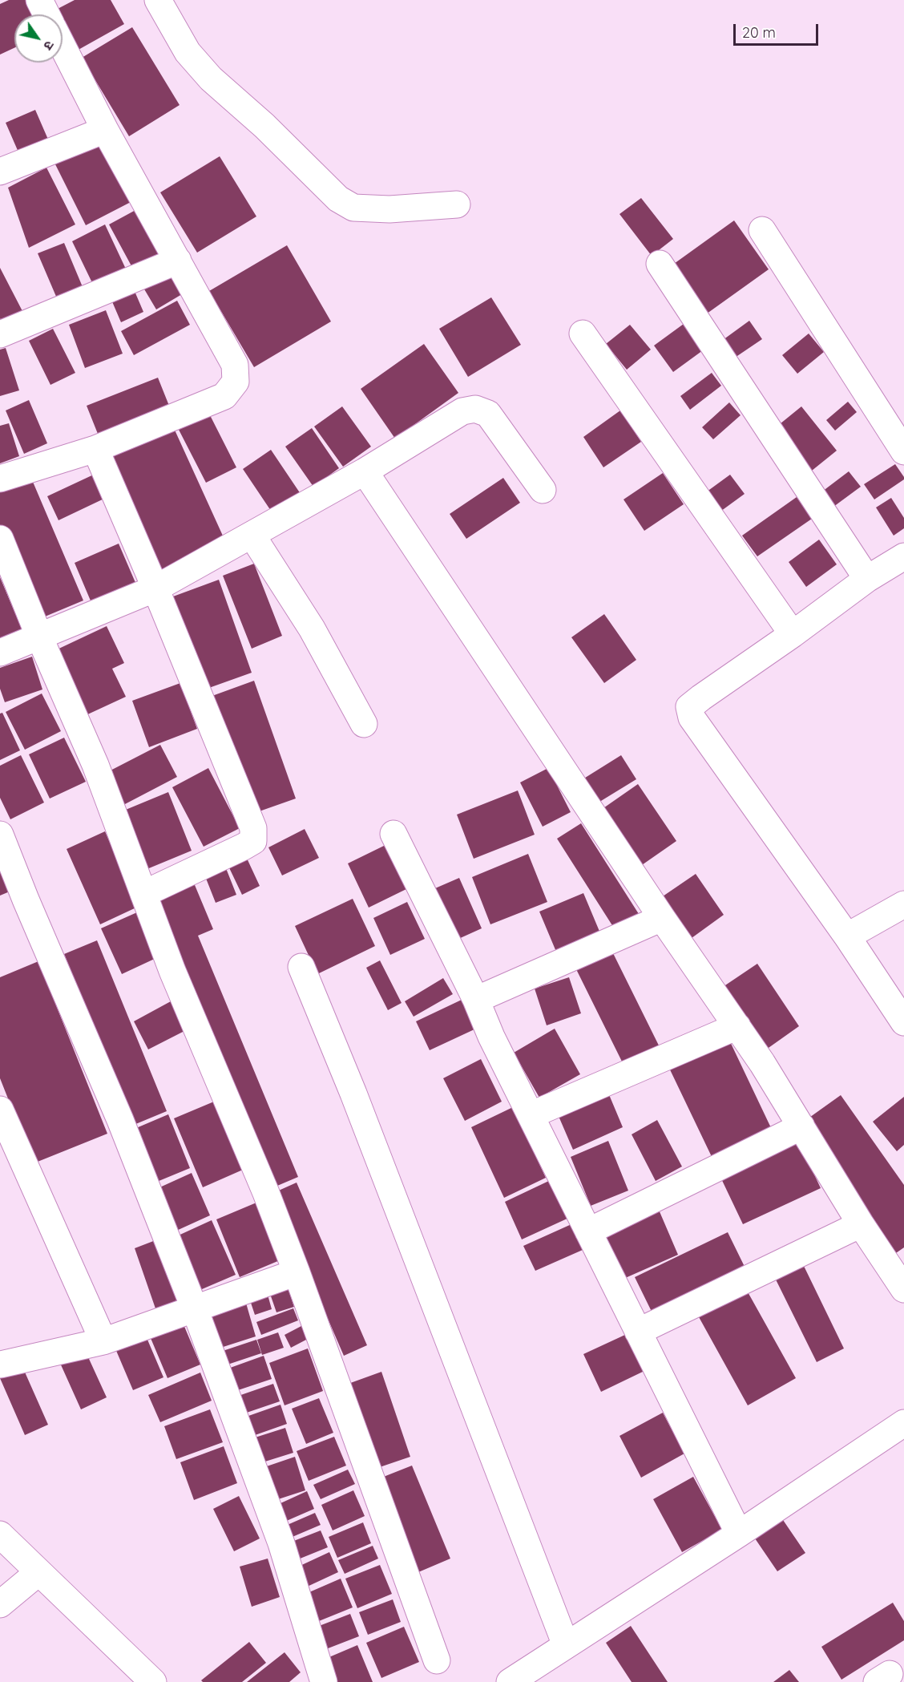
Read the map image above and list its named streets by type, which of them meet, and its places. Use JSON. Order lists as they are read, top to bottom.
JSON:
{
  "scale_bar": "20 m",
  "north": "bottom right"
}
